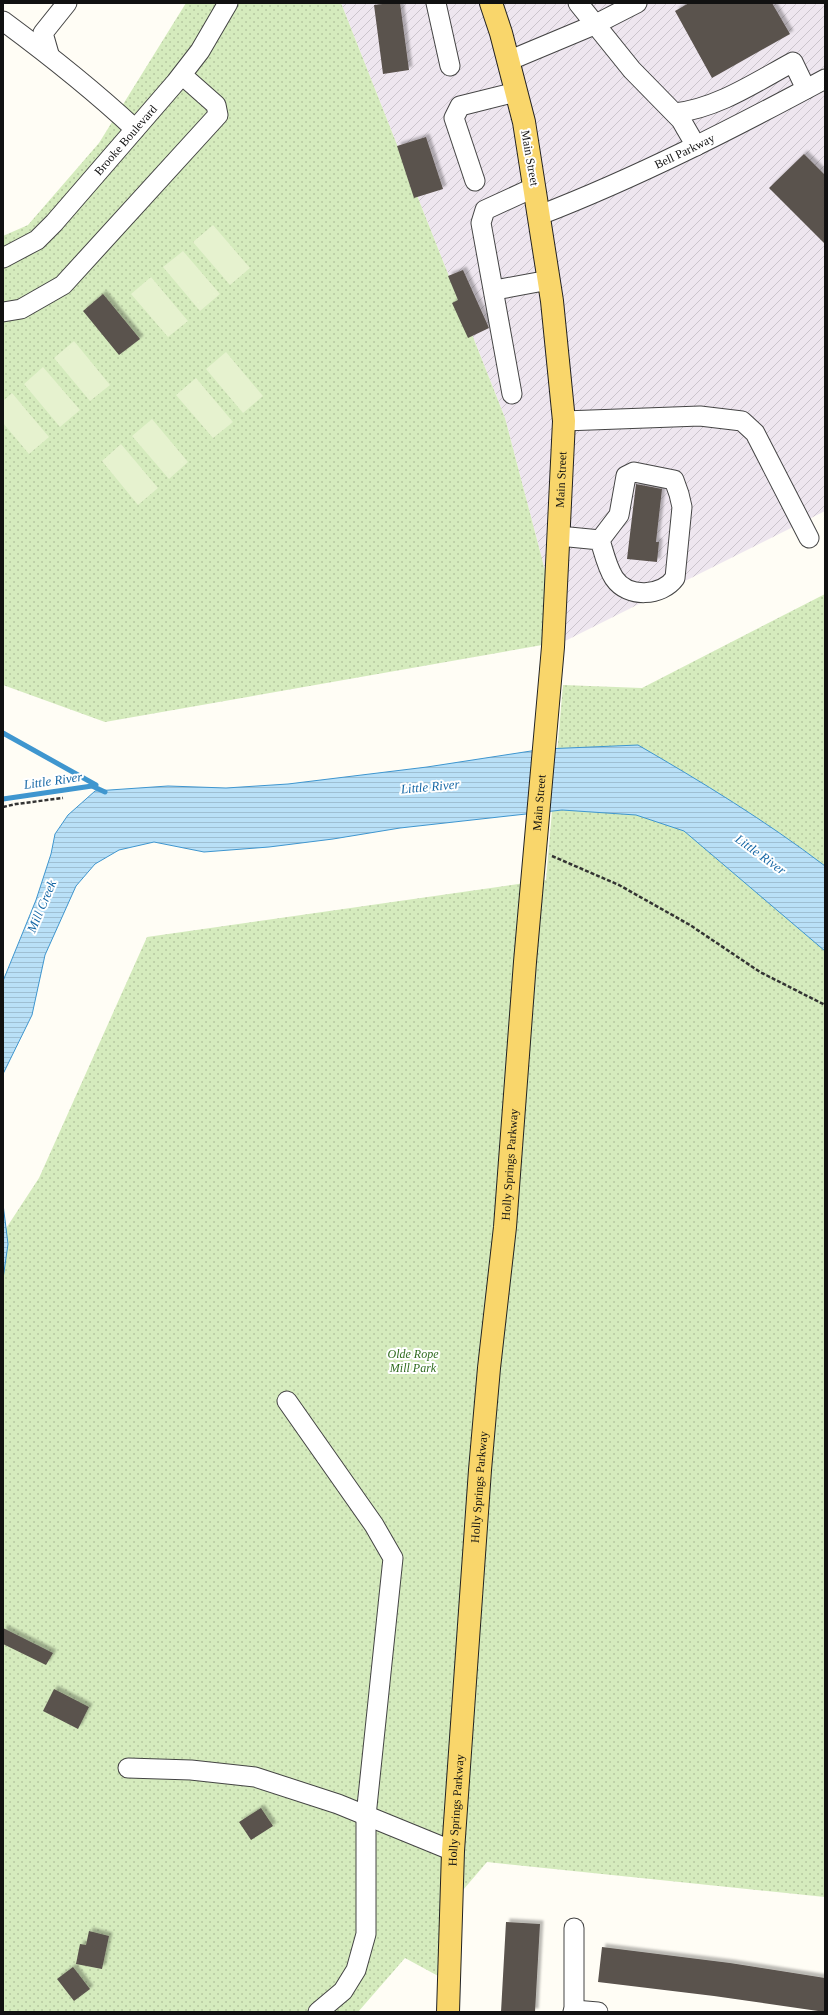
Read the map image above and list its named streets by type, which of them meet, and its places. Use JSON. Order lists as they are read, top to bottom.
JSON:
{
  "streets": {
    "main road": ["Main Street", "Holly Springs Parkway"],
    "street": ["Brooke Boulevard", "Bell Parkway"]
  },
  "crossings": [
    ["Bell Parkway", "Main Street"],
    ["Main Street", "Holly Springs Parkway"]
  ],
  "water": ["Little River", "Mill Creek"],
  "parks": ["Olde Rope Mill Park"]
}
